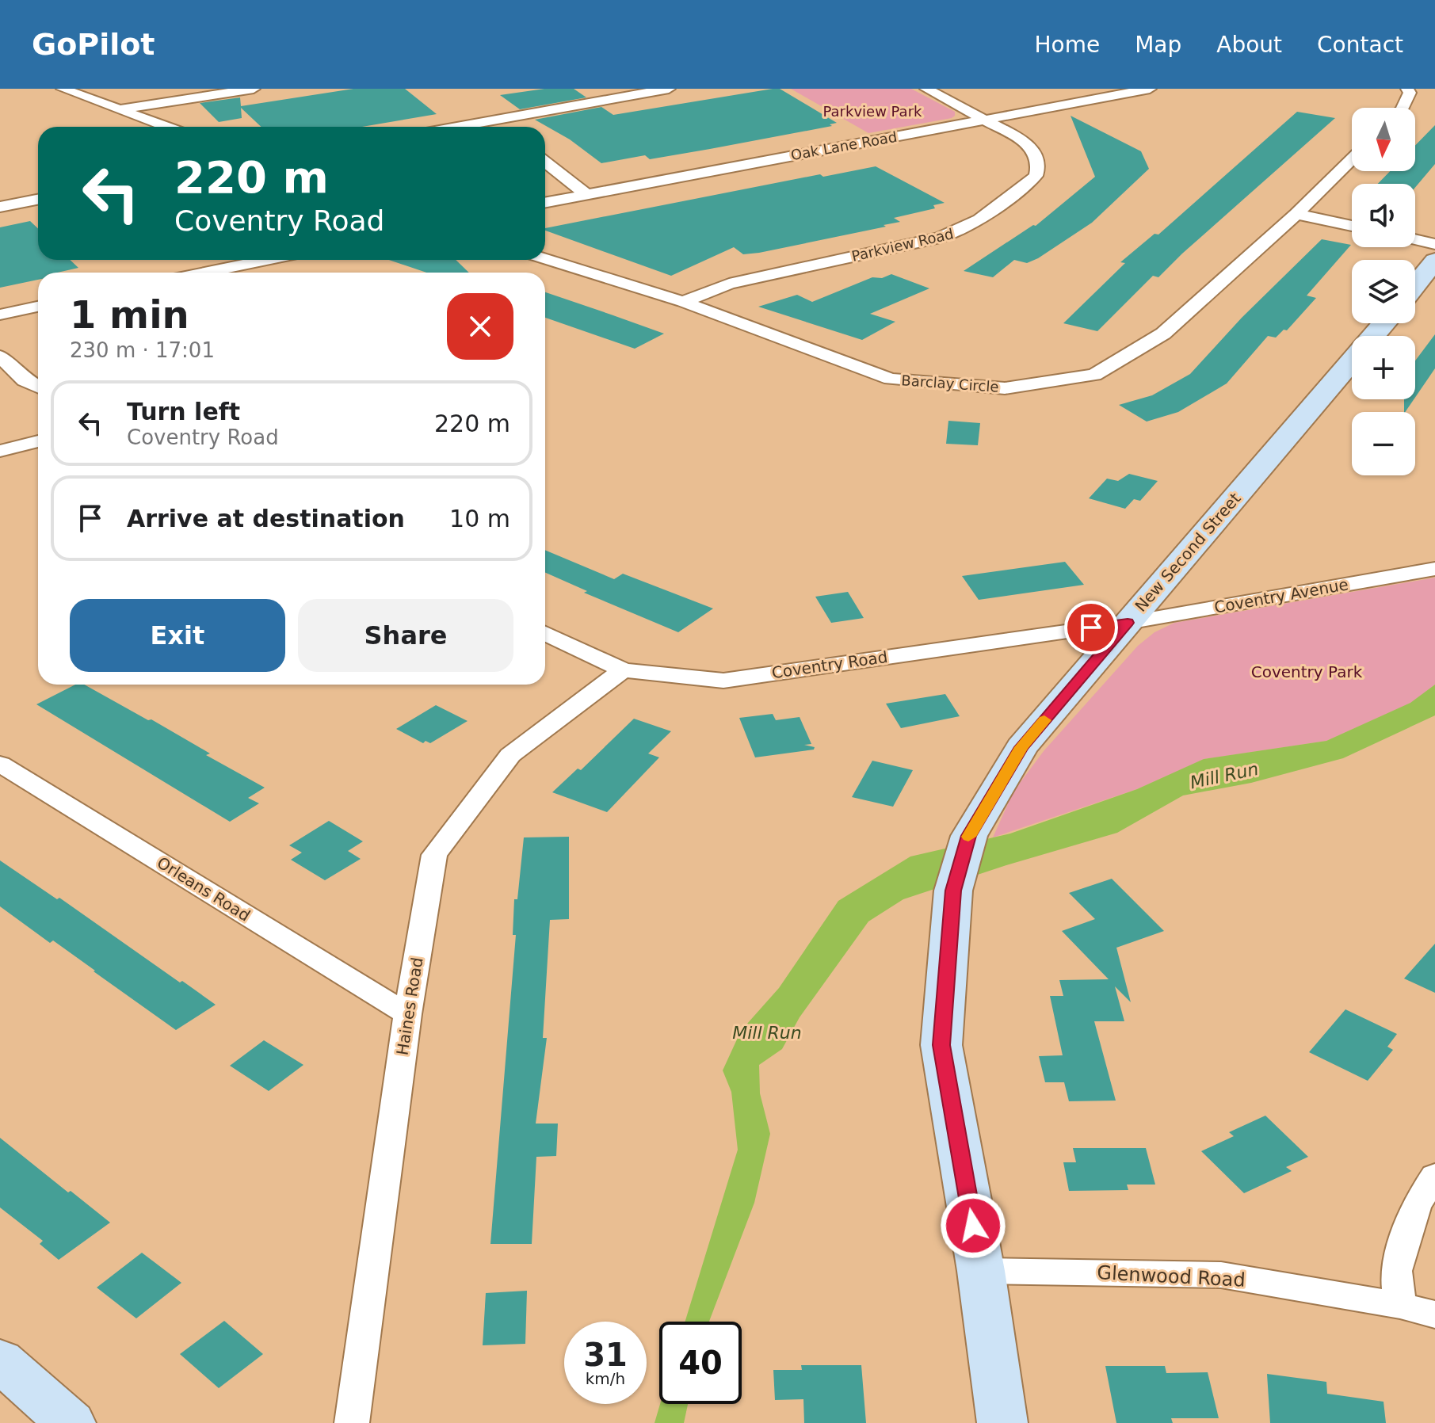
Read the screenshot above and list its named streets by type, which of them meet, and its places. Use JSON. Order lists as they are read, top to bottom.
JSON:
{
  "streets": {
    "street": [
      "Oak Lane Road",
      "Parkview Road",
      "Barclay Circle",
      "New Second Street",
      "Coventry Avenue",
      "Coventry Road",
      "Orleans Road",
      "Haines Road",
      "Glenwood Road"
    ]
  },
  "crossings": [
    ["Oak Lane Road", "Parkview Road"],
    ["Parkview Road", "Barclay Circle"],
    ["New Second Street", "Coventry Avenue"],
    ["New Second Street", "Coventry Road"],
    ["New Second Street", "Glenwood Road"],
    ["Coventry Avenue", "Coventry Road"],
    ["Coventry Road", "Haines Road"],
    ["Orleans Road", "Haines Road"]
  ],
  "water": ["Mill Run"],
  "parks": ["Parkview Park", "Coventry Park"],
  "north": "bottom",
  "page": {
    "header": "GoPilot",
    "nav": [
      "Home",
      "Map",
      "About",
      "Contact"
    ],
    "map_buttons": ["+", "−"],
    "turn": ["220 m", "Coventry Road"],
    "heading": ["1 min", "230 m · 17:01"],
    "list": [
      {
        "name": "Turn left",
        "note": "Coventry Road",
        "value": "220 m"
      },
      {
        "name": "Arrive at destination",
        "value": "10 m"
      }
    ],
    "buttons": ["Exit", "Share"],
    "speed": "31 km/h",
    "limit": "40"
  }
}
